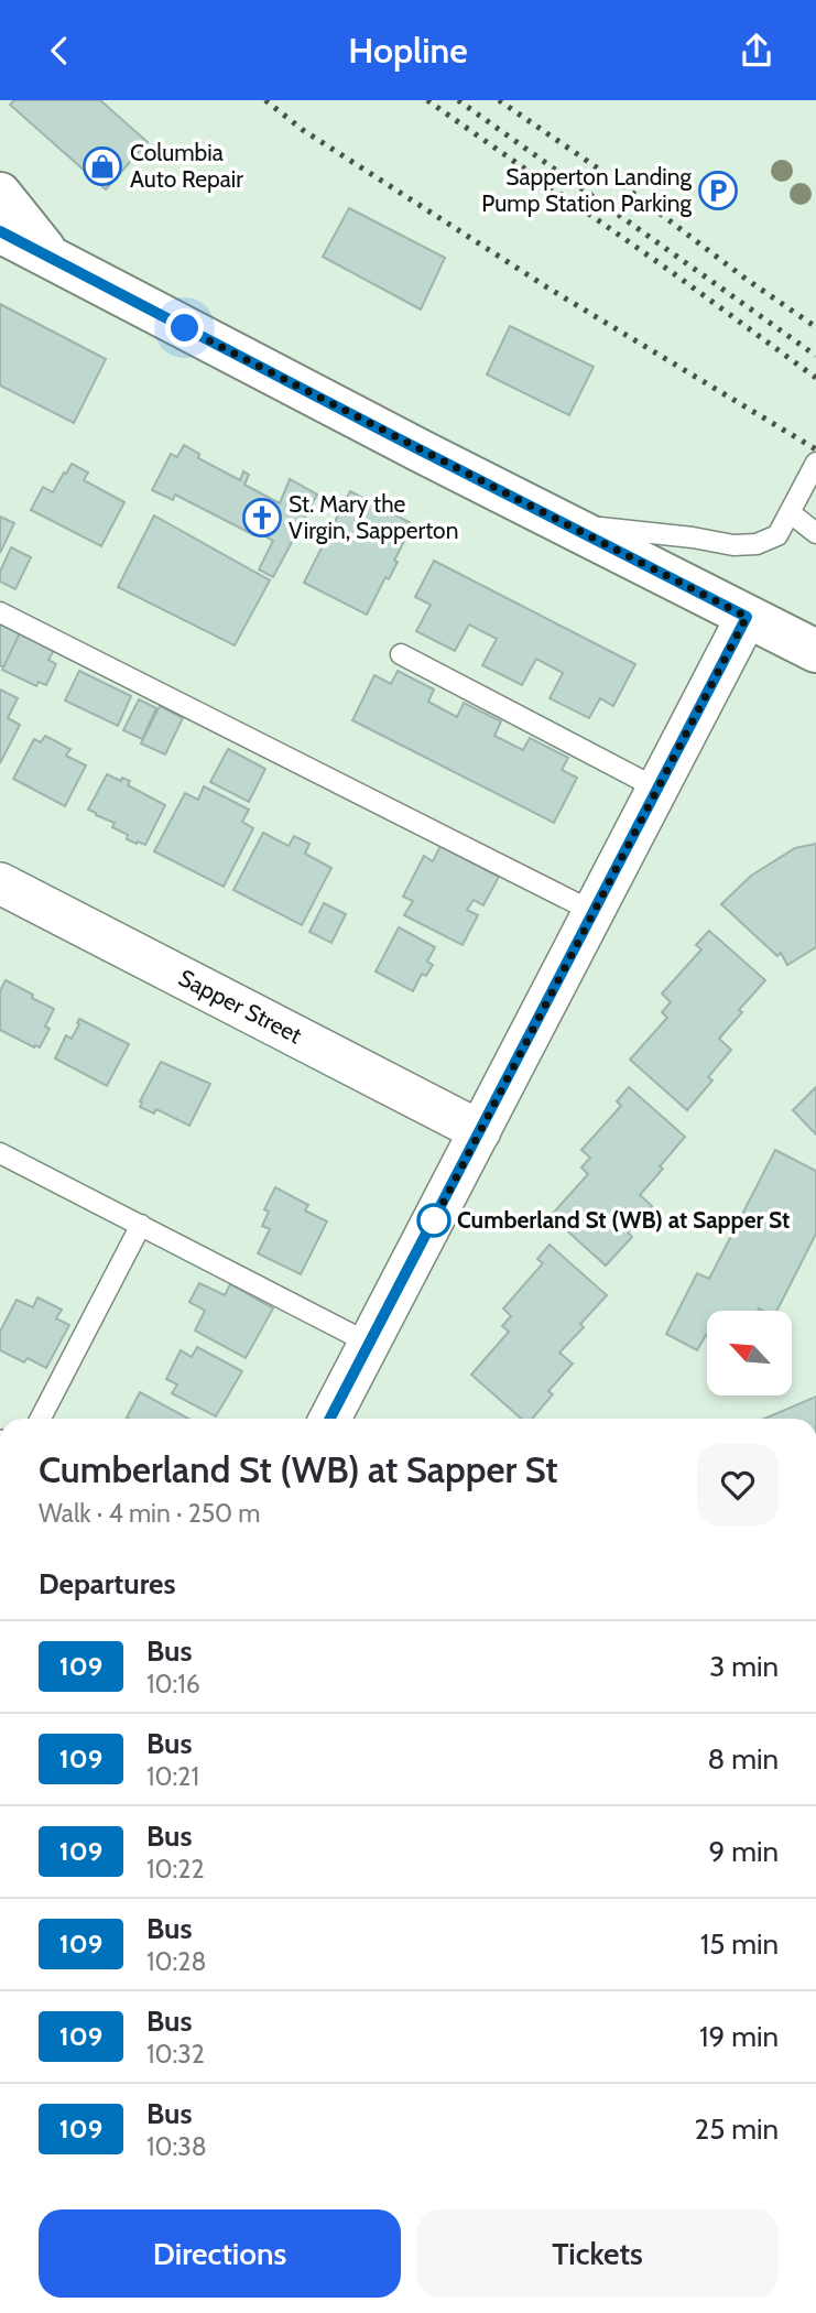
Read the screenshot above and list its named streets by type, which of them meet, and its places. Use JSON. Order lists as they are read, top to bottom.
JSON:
{
  "streets": {
    "street": ["Sapper Street"]
  },
  "places": {
    "shop": ["Columbia Auto Repair"],
    "parking": ["Sapperton Landing Pump Station Parking"],
    "church": ["St. Mary the Virgin, Sapperton"],
    "other": ["Cumberland St (WB) at Sapper St"]
  },
  "lines": ["bus line 109"],
  "north": "top left",
  "page": {
    "header": "Hopline",
    "heading": [
      ["Cumberland St (WB) at Sapper St", "Walk · 4 min · 250 m"],
      "Departures"
    ],
    "list": [
      {
        "mark": "109",
        "name": "Bus",
        "note": "10:16",
        "value": "3 min"
      },
      {
        "mark": "109",
        "name": "Bus",
        "note": "10:21",
        "value": "8 min"
      },
      {
        "mark": "109",
        "name": "Bus",
        "note": "10:22",
        "value": "9 min"
      },
      {
        "mark": "109",
        "name": "Bus",
        "note": "10:28",
        "value": "15 min"
      },
      {
        "mark": "109",
        "name": "Bus",
        "note": "10:32",
        "value": "19 min"
      },
      {
        "mark": "109",
        "name": "Bus",
        "note": "10:38",
        "value": "25 min"
      }
    ],
    "buttons": ["Directions", "Tickets"]
  }
}
